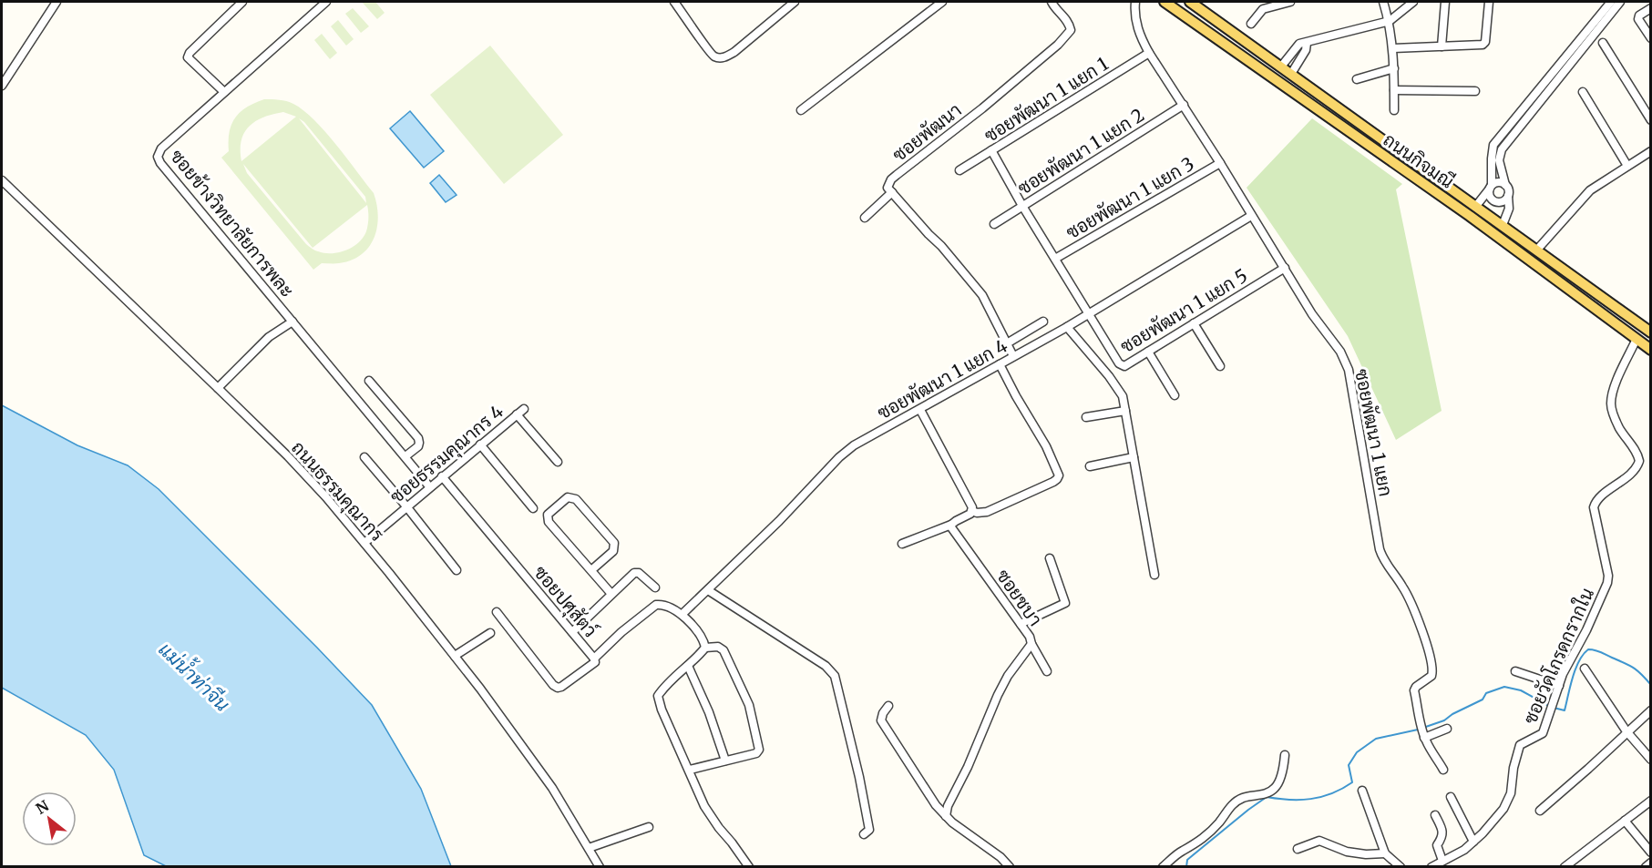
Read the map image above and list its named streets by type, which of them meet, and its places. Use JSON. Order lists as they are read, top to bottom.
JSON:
{
  "streets": {
    "main road": ["ถนนกิจมณี"],
    "street": [
      "ซอยพัฒนา 1 แยก 1",
      "ซอยพัฒนา",
      "ซอยพัฒนา 1 แยก 2",
      "ซอยพัฒนา 1 แยก 3",
      "ซอยข้างวิทยาลัยการพละ",
      "ซอยพัฒนา 1 แยก 5",
      "ซอยพัฒนา 1 แยก 4",
      "ซอยพัฒนา 1 แยก",
      "ซอยธรรมคุณากร 4",
      "ถนนธรรมคุณากร",
      "ซอยชบา",
      "ซอยปศุสัตว์",
      "ซอยวัดโกรดกรากใน"
    ]
  },
  "crossings": [
    ["ซอยพัฒนา 1 แยก 1", "ซอยพัฒนา 1 แยก"],
    ["ซอยพัฒนา 1 แยก 2", "ซอยพัฒนา 1 แยก"],
    ["ถนนกิจมณี", "ซอยวัดโกรดกรากใน"],
    ["ซอยพัฒนา 1 แยก 3", "ซอยพัฒนา 1 แยก"],
    ["ซอยข้างวิทยาลัยการพละ", "ซอยธรรมคุณากร 4"],
    ["ซอยพัฒนา 1 แยก 5", "ซอยพัฒนา 1 แยก 4"],
    ["ซอยพัฒนา 1 แยก 5", "ซอยพัฒนา 1 แยก"],
    ["ซอยพัฒนา 1 แยก 4", "ซอยพัฒนา 1 แยก"],
    ["ซอยธรรมคุณากร 4", "ถนนธรรมคุณากร"],
    ["ซอยธรรมคุณากร 4", "ซอยปศุสัตว์"]
  ],
  "water": ["แม่น้ำท่าจีน"],
  "north": "top left"
}
